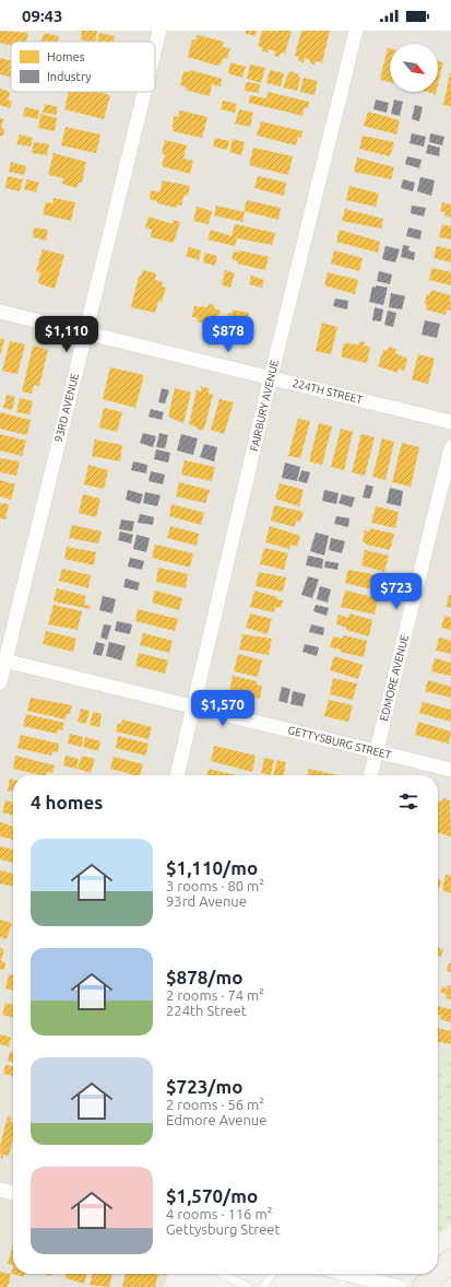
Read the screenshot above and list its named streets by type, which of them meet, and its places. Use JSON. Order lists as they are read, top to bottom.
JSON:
{
  "streets": {
    "street": [
      "224TH STREET",
      "FAIRBURY AVENUE",
      "93RD AVENUE",
      "EDMORE AVENUE",
      "GETTYSBURG STREET"
    ]
  },
  "crossings": [
    ["224TH STREET", "FAIRBURY AVENUE"],
    ["224TH STREET", "93RD AVENUE"],
    ["FAIRBURY AVENUE", "GETTYSBURG STREET"],
    ["93RD AVENUE", "GETTYSBURG STREET"],
    ["EDMORE AVENUE", "GETTYSBURG STREET"]
  ],
  "legend": ["Homes", "Industry"],
  "north": "bottom right",
  "page": {
    "status": "09:43",
    "price": [
      "$1,110",
      "$878",
      "$723",
      "$1,570"
    ],
    "heading": "4 homes",
    "list": [
      {
        "name": "$1,110/mo",
        "note": "3 rooms · 80 m² · 93rd Avenue"
      },
      {
        "name": "$878/mo",
        "note": "2 rooms · 74 m² · 224th Street"
      },
      {
        "name": "$723/mo",
        "note": "2 rooms · 56 m² · Edmore Avenue"
      },
      {
        "name": "$1,570/mo",
        "note": "4 rooms · 116 m² · Gettysburg Street"
      }
    ]
  }
}
